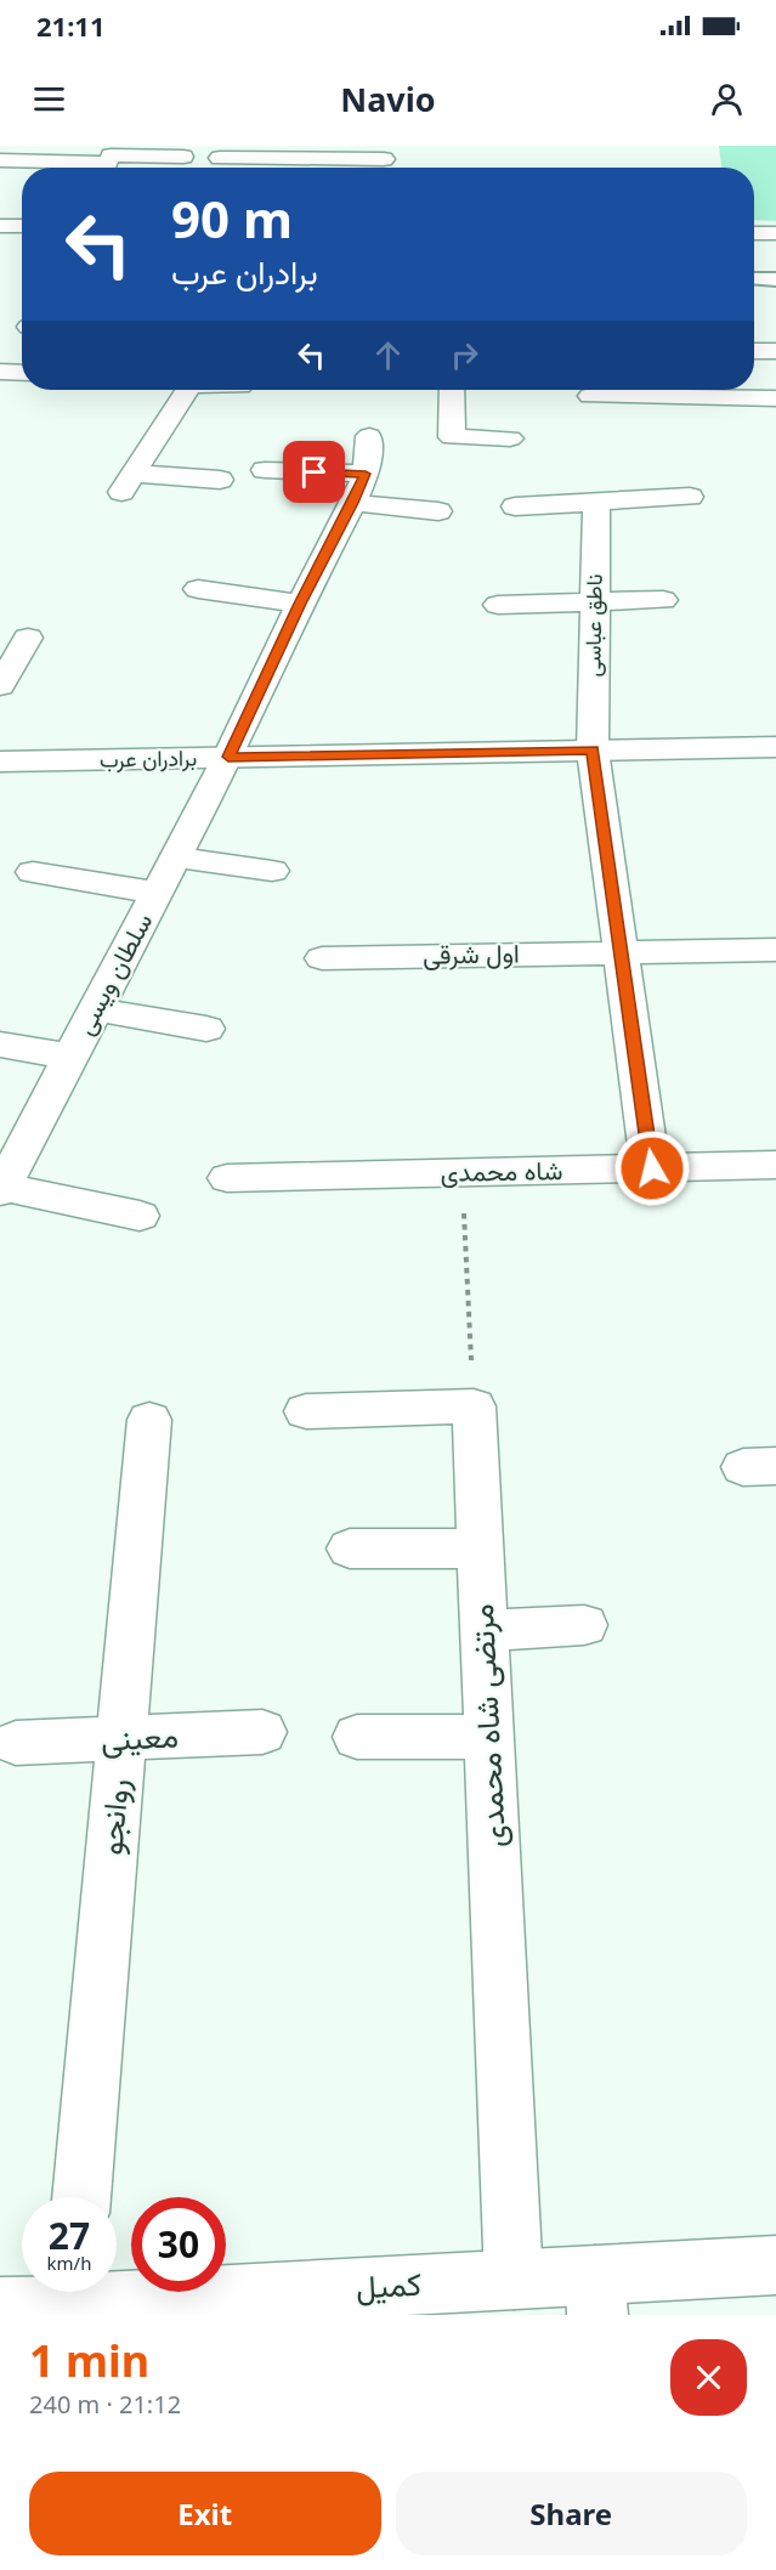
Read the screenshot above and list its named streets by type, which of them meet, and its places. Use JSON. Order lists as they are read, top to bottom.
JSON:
{
  "streets": {
    "street": [
      "ناطق عباسی",
      "برادران عرب",
      "اول شرقی",
      "سلطان ویسی",
      "شاه محمدی",
      "مرتضی شاه محمدی",
      "معینی",
      "روانجو",
      "کمیل"
    ]
  },
  "crossings": [
    ["ناطق عباسی", "برادران عرب"],
    ["ناطق عباسی", "اول شرقی"],
    ["ناطق عباسی", "شاه محمدی"],
    ["برادران عرب", "سلطان ویسی"],
    ["مرتضی شاه محمدی", "کمیل"],
    ["معینی", "روانجو"]
  ],
  "page": {
    "status": "21:11",
    "header": "Navio",
    "turn": ["90 m", "برادران عرب"],
    "speed": "27 km/h",
    "limit": "30",
    "heading": ["1 min", "240 m · 21:12"],
    "buttons": ["Exit", "Share"]
  }
}
